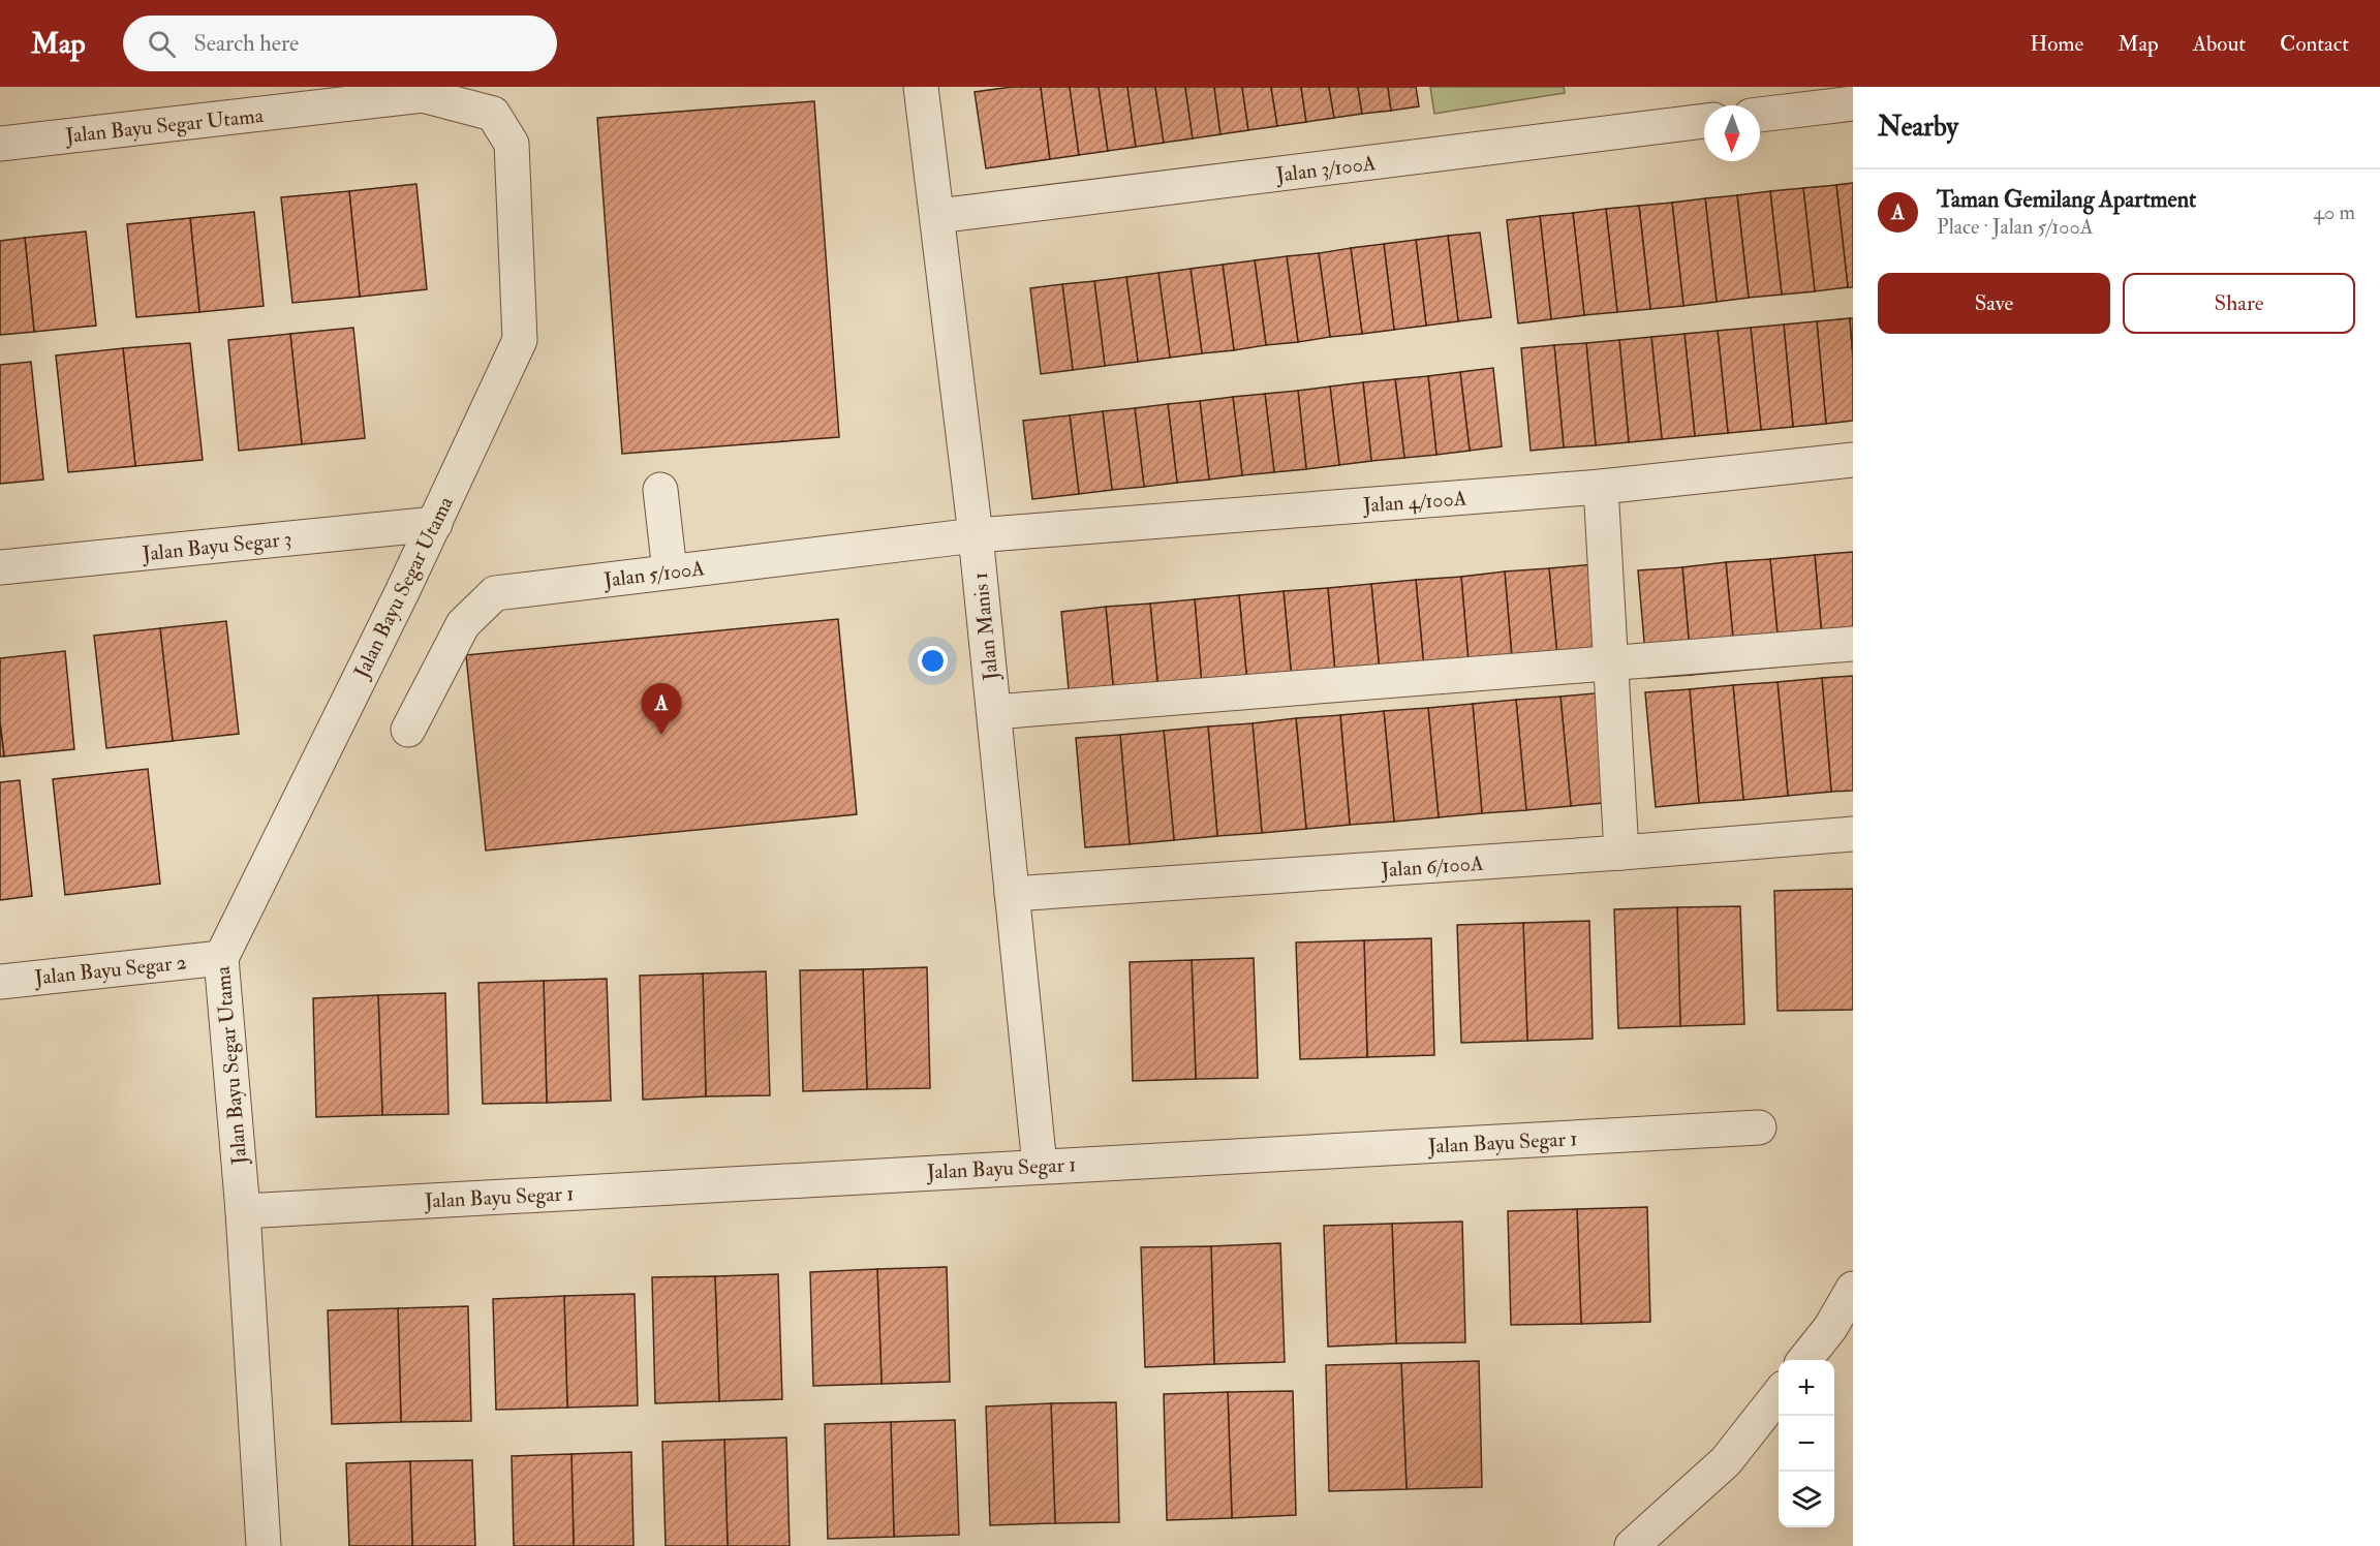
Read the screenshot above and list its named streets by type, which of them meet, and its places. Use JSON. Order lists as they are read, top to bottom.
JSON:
{
  "streets": {
    "street": [
      "Jalan Bayu Segar Utama",
      "Jalan 3/100A",
      "Jalan 4/100A",
      "Jalan Bayu Segar 3",
      "Jalan 5/100A",
      "Jalan Manis 1",
      "Jalan 6/100A",
      "Jalan Bayu Segar 2",
      "Jalan Bayu Segar 1"
    ]
  },
  "crossings": [
    ["Jalan Bayu Segar Utama", "Jalan Bayu Segar 3"],
    ["Jalan Bayu Segar Utama", "Jalan Bayu Segar 2"],
    ["Jalan Bayu Segar Utama", "Jalan Bayu Segar 1"],
    ["Jalan 3/100A", "Jalan Manis 1"],
    ["Jalan 4/100A", "Jalan 5/100A"],
    ["Jalan 4/100A", "Jalan Manis 1"],
    ["Jalan 5/100A", "Jalan Manis 1"],
    ["Jalan Manis 1", "Jalan 6/100A"],
    ["Jalan Manis 1", "Jalan Bayu Segar 1"]
  ],
  "north": "bottom",
  "page": {
    "header": "Map",
    "search": "Search here",
    "nav": [
      "Home",
      "Map",
      "About",
      "Contact"
    ],
    "heading": "Nearby",
    "list": [
      {
        "mark": "A",
        "name": "Taman Gemilang Apartment",
        "note": "Place · Jalan 5/100A",
        "value": "40 m"
      }
    ],
    "buttons": ["Save", "Share"],
    "pins": "A",
    "map_buttons": ["+", "−"]
  }
}
